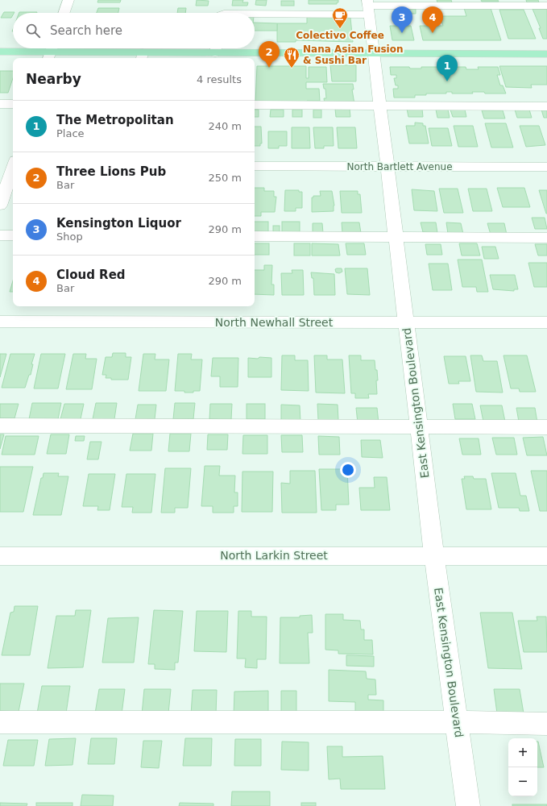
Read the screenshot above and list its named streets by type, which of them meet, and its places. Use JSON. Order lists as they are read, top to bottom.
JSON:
{
  "streets": {
    "street": [
      "North Bartlett Avenue",
      "North Newhall Street",
      "East Kensington Boulevard",
      "North Larkin Street"
    ]
  },
  "crossings": [
    ["North Bartlett Avenue", "East Kensington Boulevard"],
    ["North Newhall Street", "East Kensington Boulevard"],
    ["East Kensington Boulevard", "North Larkin Street"]
  ],
  "places": {
    "cafe": ["Colectivo Coffee"],
    "restaurant": ["Nana Asian Fusion & Sushi Bar"]
  },
  "page": {
    "pins": [
      "3",
      "4",
      "2",
      "1"
    ],
    "search": "Search here",
    "heading": ["Nearby", "4 results"],
    "list": [
      {
        "mark": "1",
        "name": "The Metropolitan",
        "note": "Place",
        "value": "240 m"
      },
      {
        "mark": "2",
        "name": "Three Lions Pub",
        "note": "Bar",
        "value": "250 m"
      },
      {
        "mark": "3",
        "name": "Kensington Liquor",
        "note": "Shop",
        "value": "290 m"
      },
      {
        "mark": "4",
        "name": "Cloud Red",
        "note": "Bar",
        "value": "290 m"
      }
    ],
    "map_buttons": ["+", "−"]
  }
}
